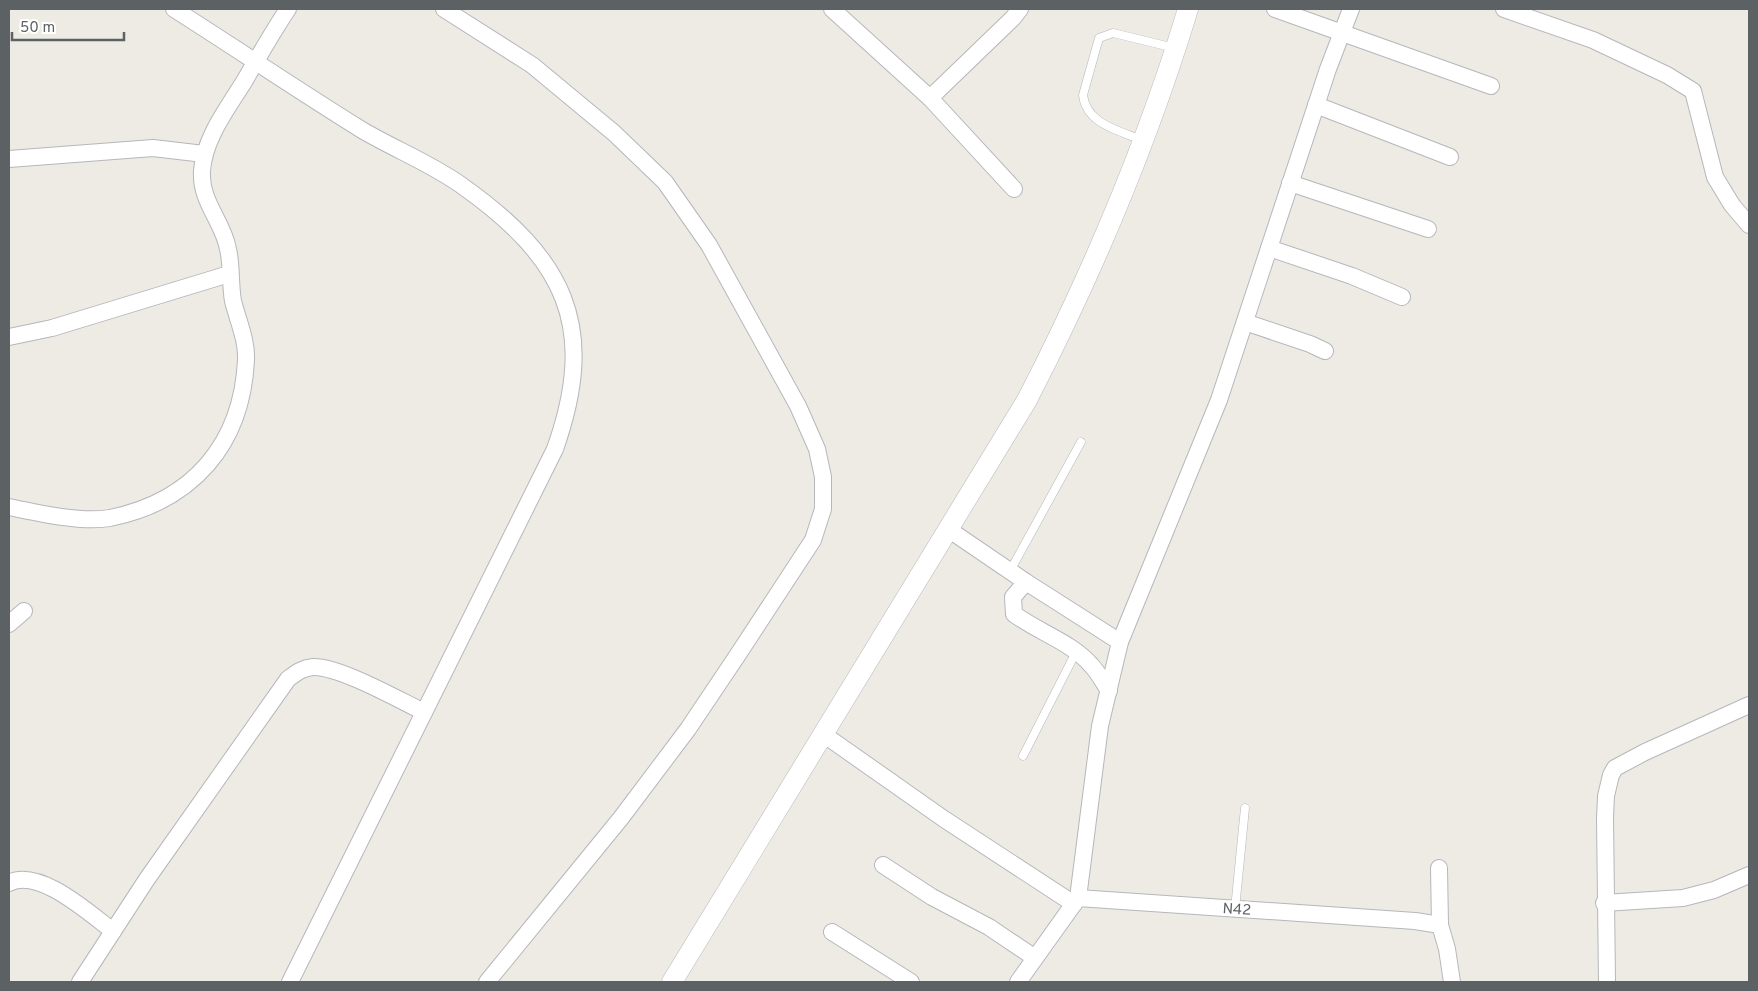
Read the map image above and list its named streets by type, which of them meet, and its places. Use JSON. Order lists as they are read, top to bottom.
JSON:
{
  "streets": {
    "street": ["N42"]
  },
  "scale_bar": "50 m"
}
